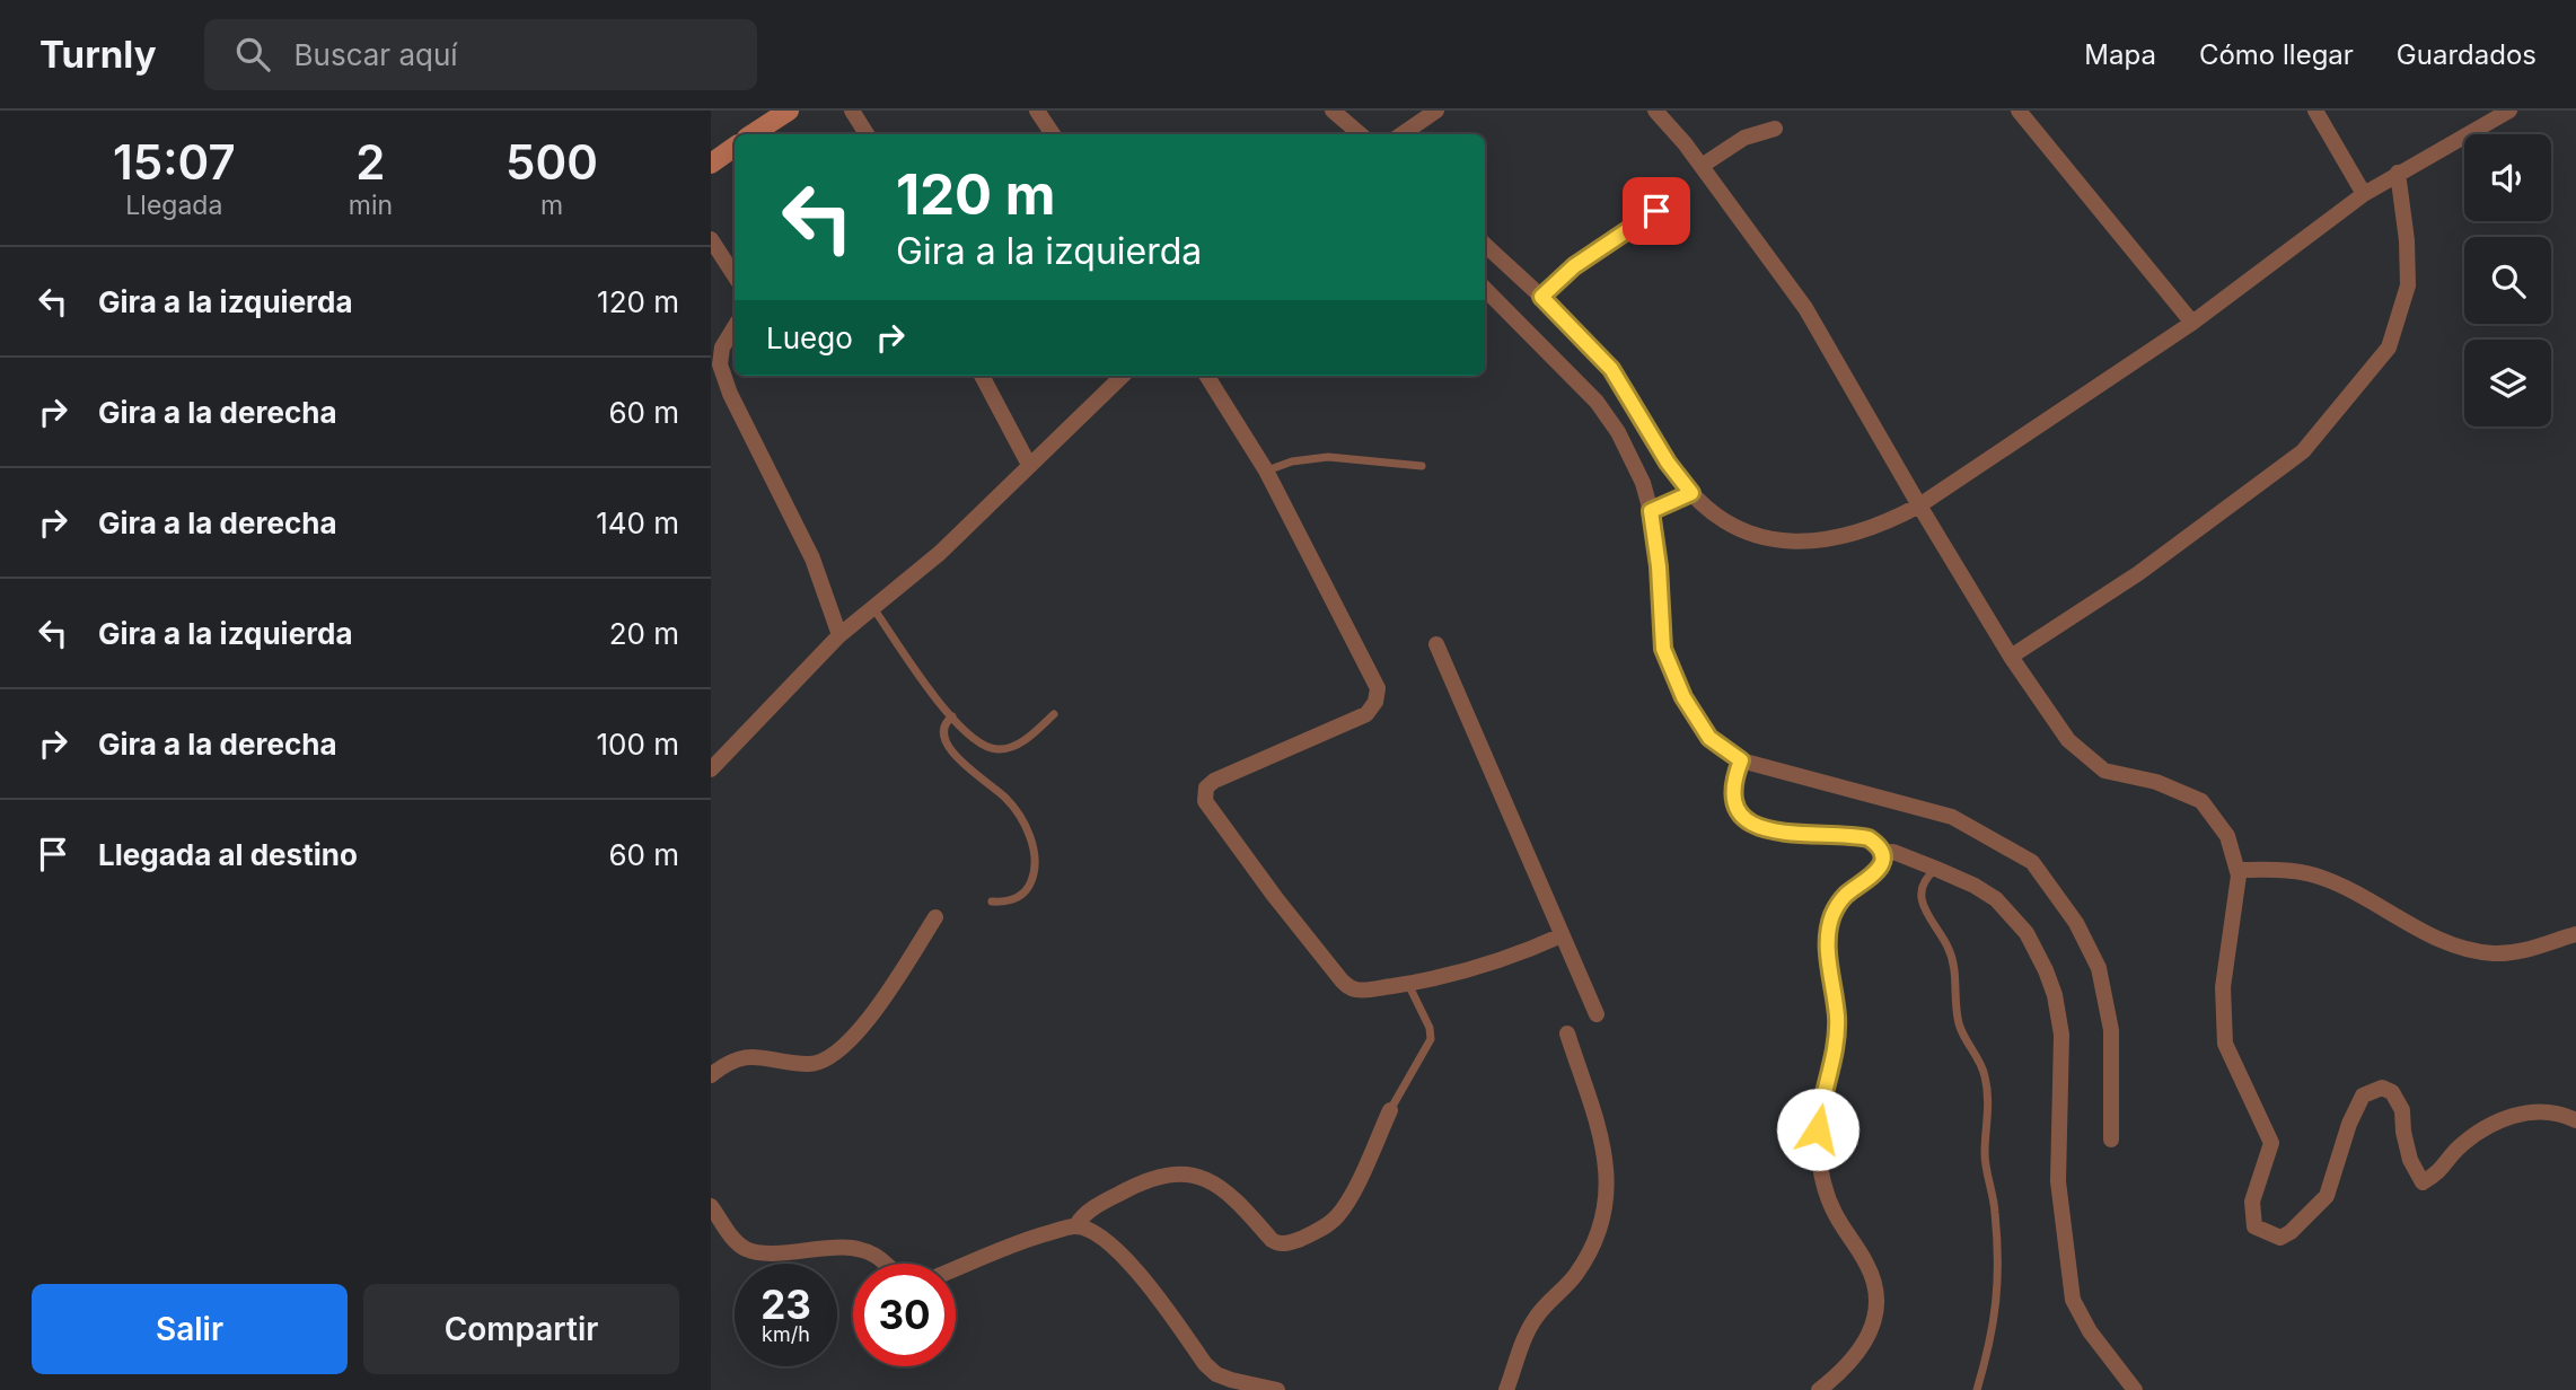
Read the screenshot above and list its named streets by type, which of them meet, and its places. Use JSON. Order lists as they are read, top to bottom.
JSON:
{
  "page": {
    "header": "Turnly",
    "search": "Buscar aquí",
    "nav": ["Mapa", "Cómo llegar", "Guardados"],
    "eta": [
      "15:07",
      "Llegada",
      "2",
      "min",
      "500",
      "m"
    ],
    "turn": ["120 m", "Gira a la izquierda"],
    "list": [
      {
        "name": "Gira a la izquierda",
        "value": "120 m"
      },
      {
        "name": "Gira a la derecha",
        "value": "60 m"
      },
      {
        "name": "Gira a la derecha",
        "value": "140 m"
      },
      {
        "name": "Gira a la izquierda",
        "value": "20 m"
      },
      {
        "name": "Gira a la derecha",
        "value": "100 m"
      },
      {
        "name": "Llegada al destino",
        "value": "60 m"
      }
    ],
    "then": "Luego",
    "speed": "23 km/h",
    "limit": "30",
    "buttons": ["Salir", "Compartir"]
  }
}
